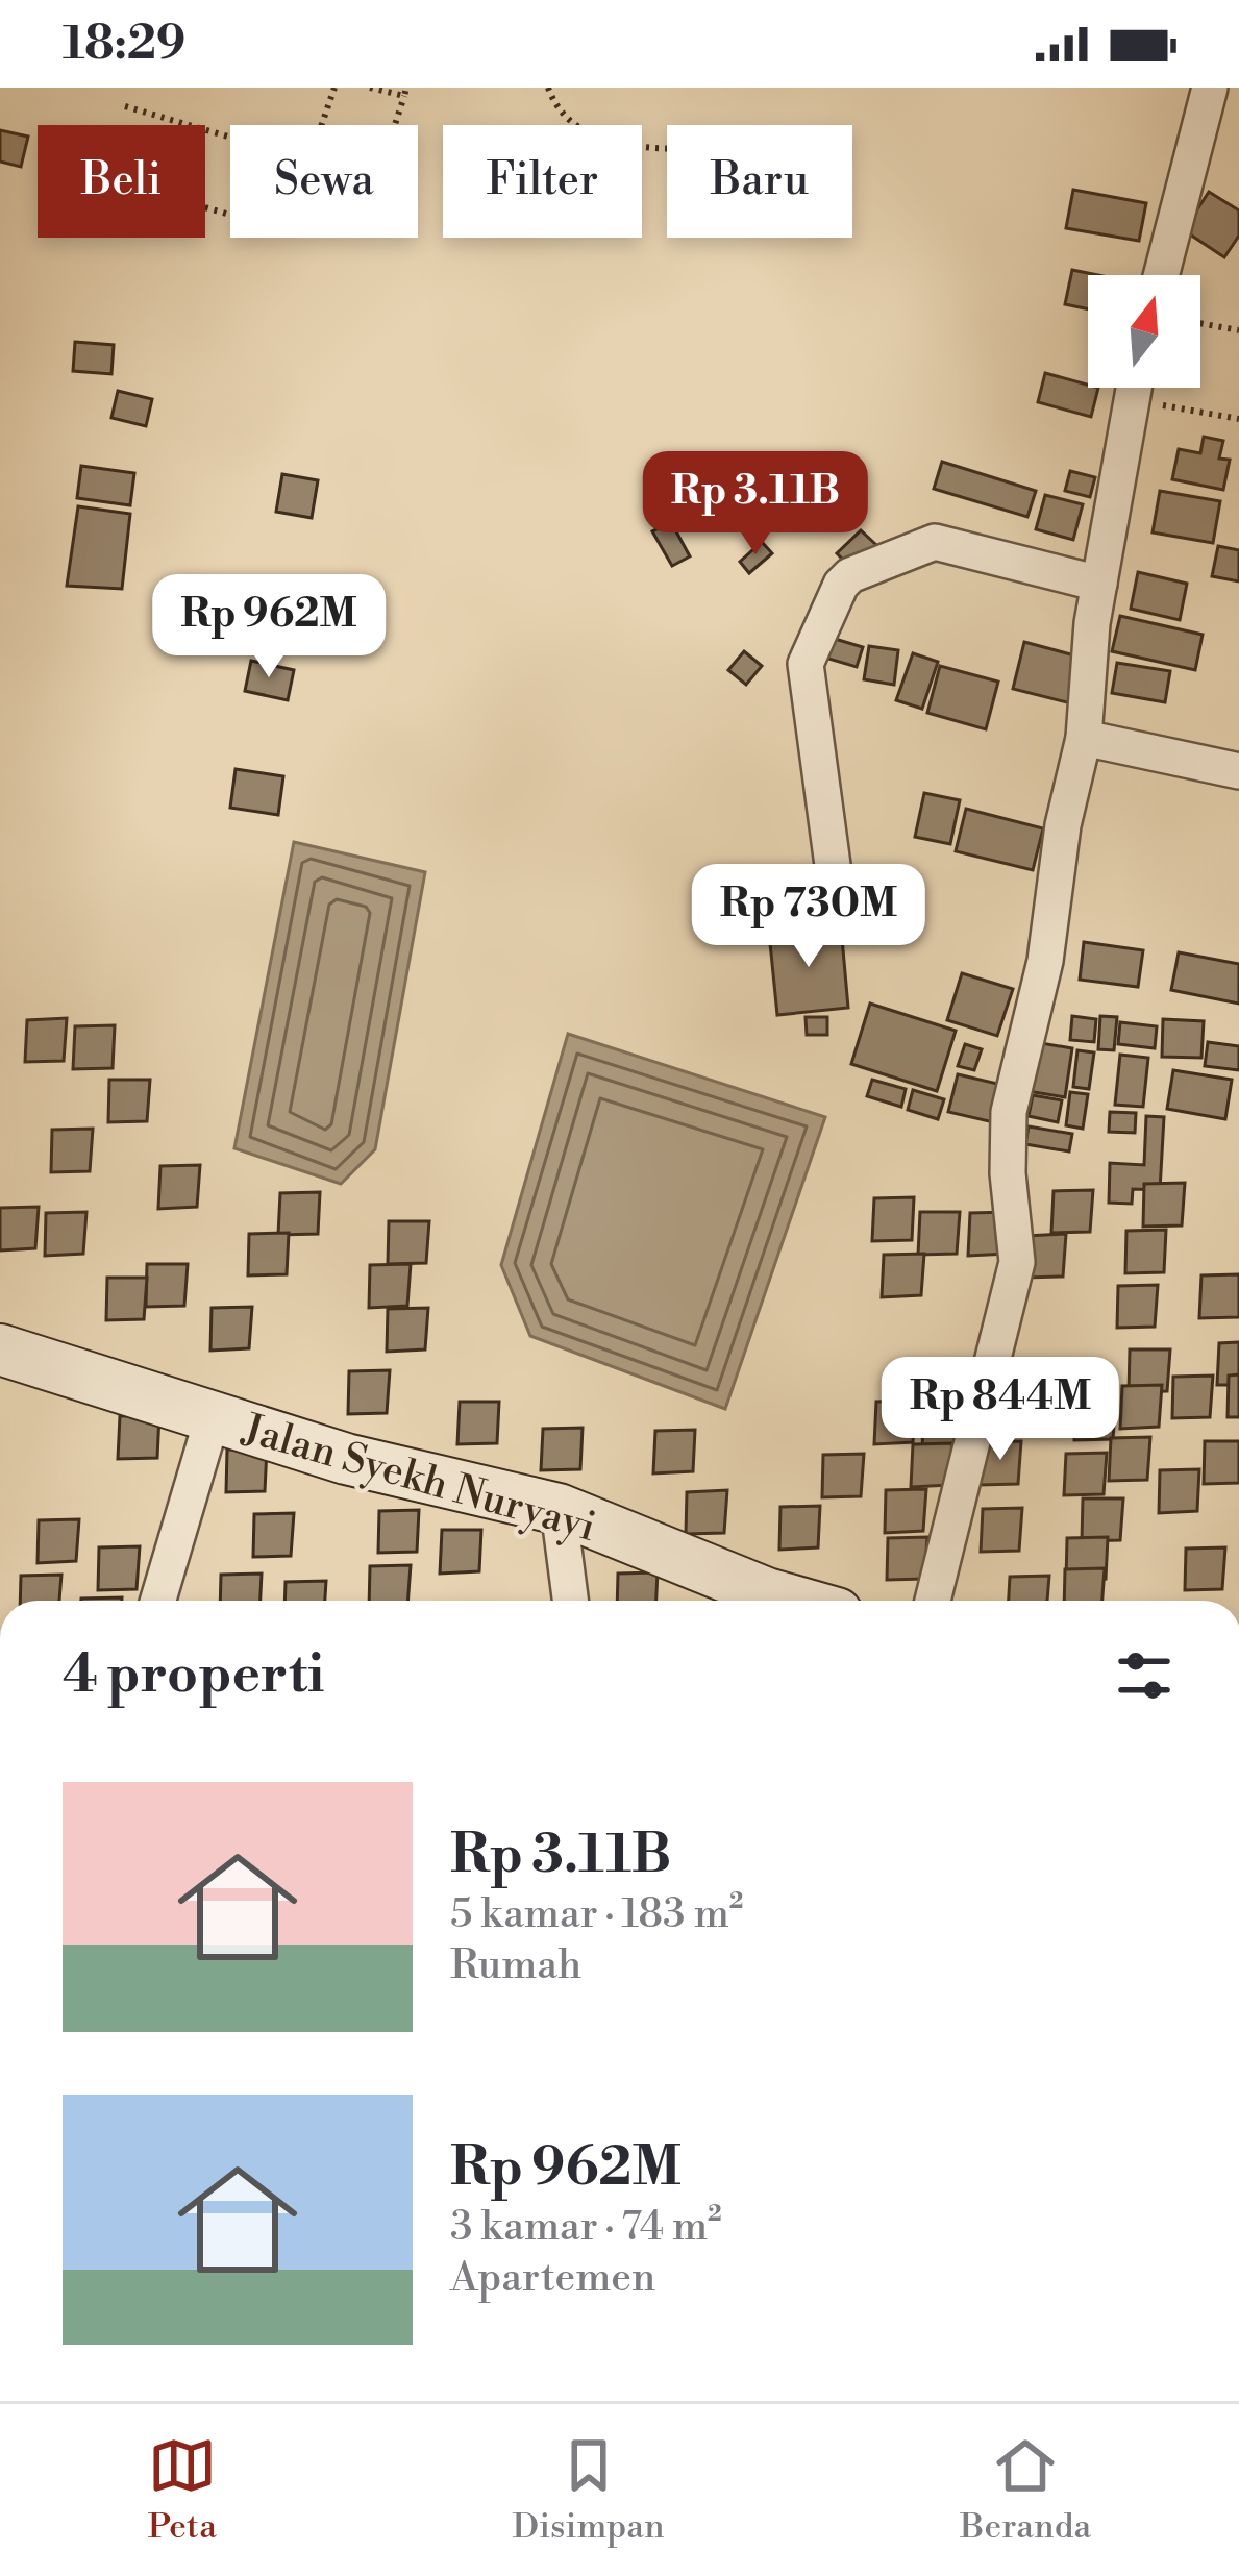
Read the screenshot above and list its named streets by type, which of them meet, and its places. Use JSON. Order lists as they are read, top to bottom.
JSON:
{
  "streets": {
    "main road": ["Jalan Syekh Nuryayi"]
  },
  "north": "top",
  "page": {
    "status": "18:29",
    "chip": [
      "Beli",
      "Sewa",
      "Filter",
      "Baru"
    ],
    "price": [
      "Rp 3.11B",
      "Rp 962M",
      "Rp 730M",
      "Rp 844M"
    ],
    "heading": "4 properti",
    "list": [
      {
        "name": "Rp 3.11B",
        "note": "5 kamar · 183 m² · Rumah"
      },
      {
        "name": "Rp 962M",
        "note": "3 kamar · 74 m² · Apartemen"
      }
    ],
    "tabs": ["Peta", "Disimpan", "Beranda"]
  }
}
